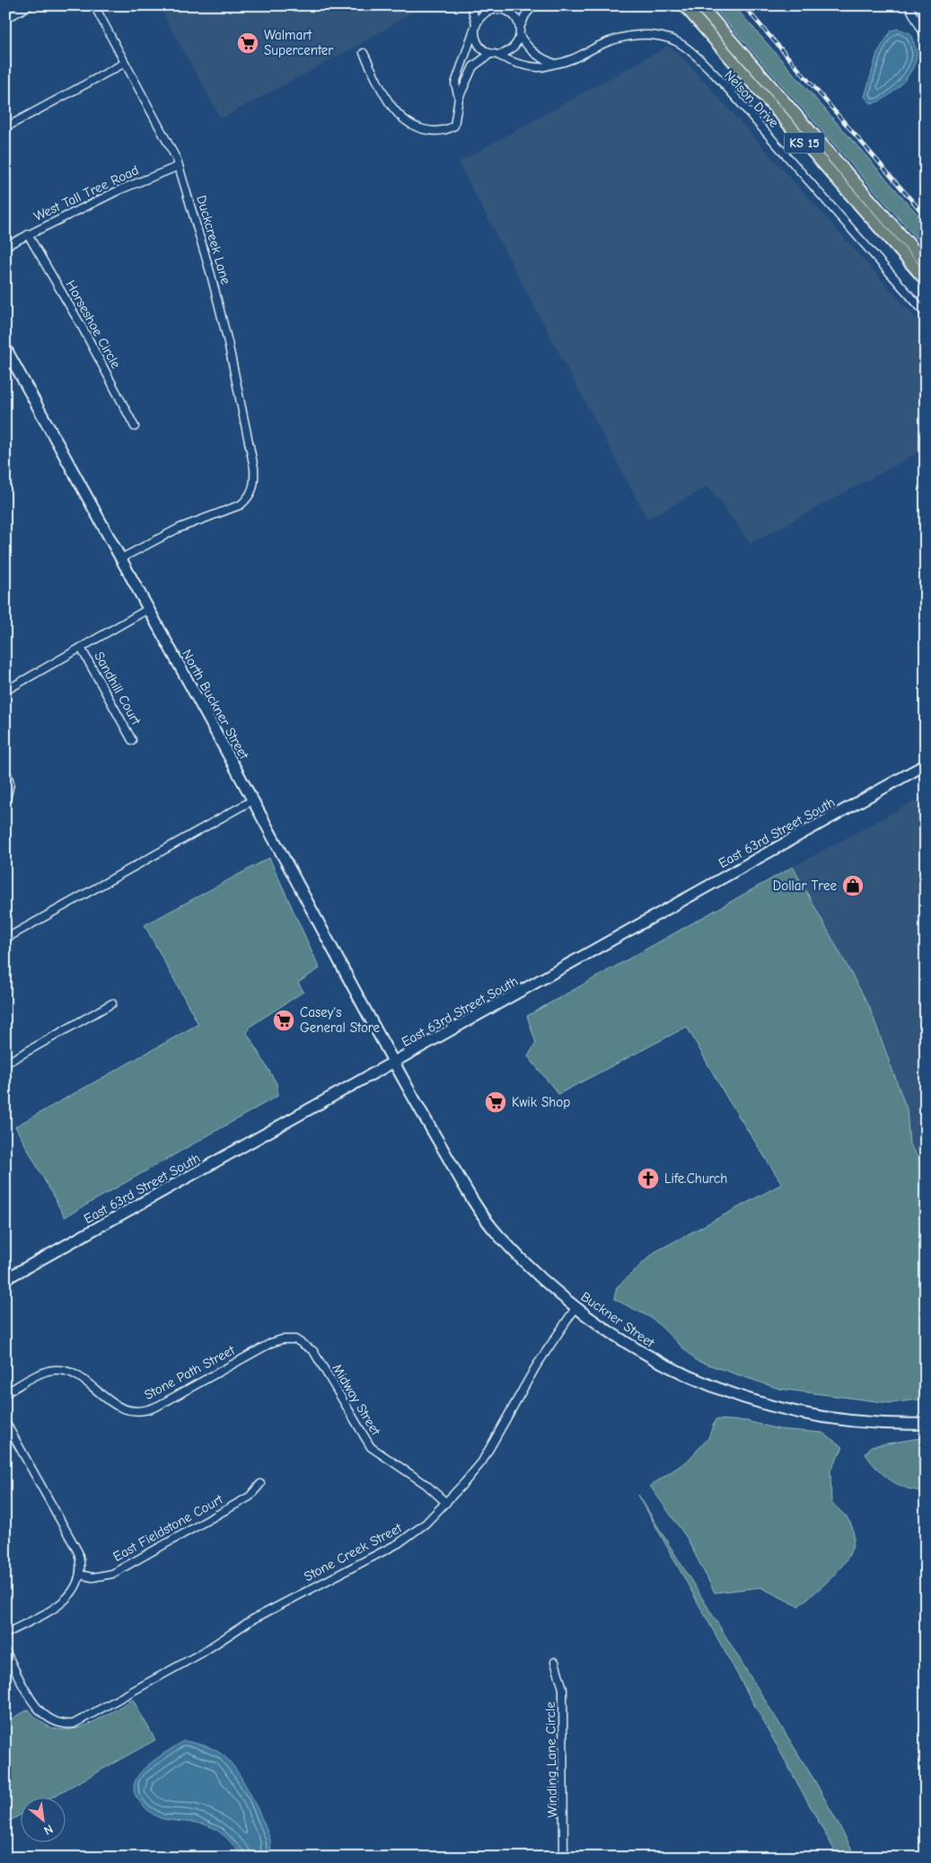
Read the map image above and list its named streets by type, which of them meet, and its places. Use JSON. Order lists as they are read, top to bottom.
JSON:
{
  "streets": {
    "main road": [
      "KS 15",
      "North Buckner Street",
      "East 63rd Street South",
      "Buckner Street"
    ],
    "street": [
      "Nelson Drive",
      "West Tall Tree Road",
      "Duckcreek Lane",
      "Horseshoe Circle",
      "Sandhill Court",
      "Stone Path Street",
      "Midway Street",
      "East Fieldstone Court",
      "Stone Creek Street",
      "Winding Lane Circle"
    ]
  },
  "crossings": [
    ["West Tall Tree Road", "Duckcreek Lane"],
    ["West Tall Tree Road", "Horseshoe Circle"],
    ["Duckcreek Lane", "North Buckner Street"],
    ["North Buckner Street", "East 63rd Street South"],
    ["North Buckner Street", "Buckner Street"],
    ["Buckner Street", "Stone Creek Street"],
    ["Stone Path Street", "Midway Street"],
    ["Midway Street", "Stone Creek Street"]
  ],
  "places": {
    "supermarket": ["Walmart Supercenter", "Casey's General Store", "Kwik Shop"],
    "shop": ["Dollar Tree"],
    "church": ["Life.Church"]
  },
  "north": "bottom right"
}
